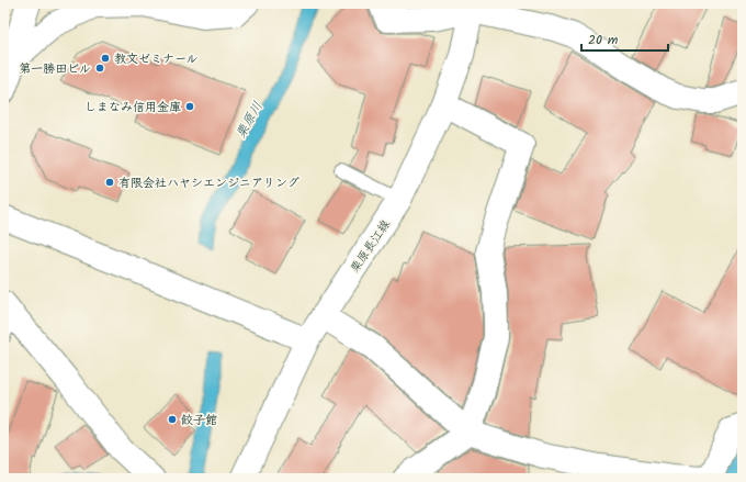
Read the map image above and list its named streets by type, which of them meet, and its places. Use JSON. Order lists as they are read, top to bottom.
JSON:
{
  "streets": {
    "street": ["栗原長江線"]
  },
  "water": ["栗原川"],
  "places": [
    "教文ゼミナール",
    "第一勝田ビル",
    "しまなみ信用金庫",
    "有限会社ハヤシエンジニアリング",
    "餃子館"
  ],
  "scale_bar": "20 m"
}
